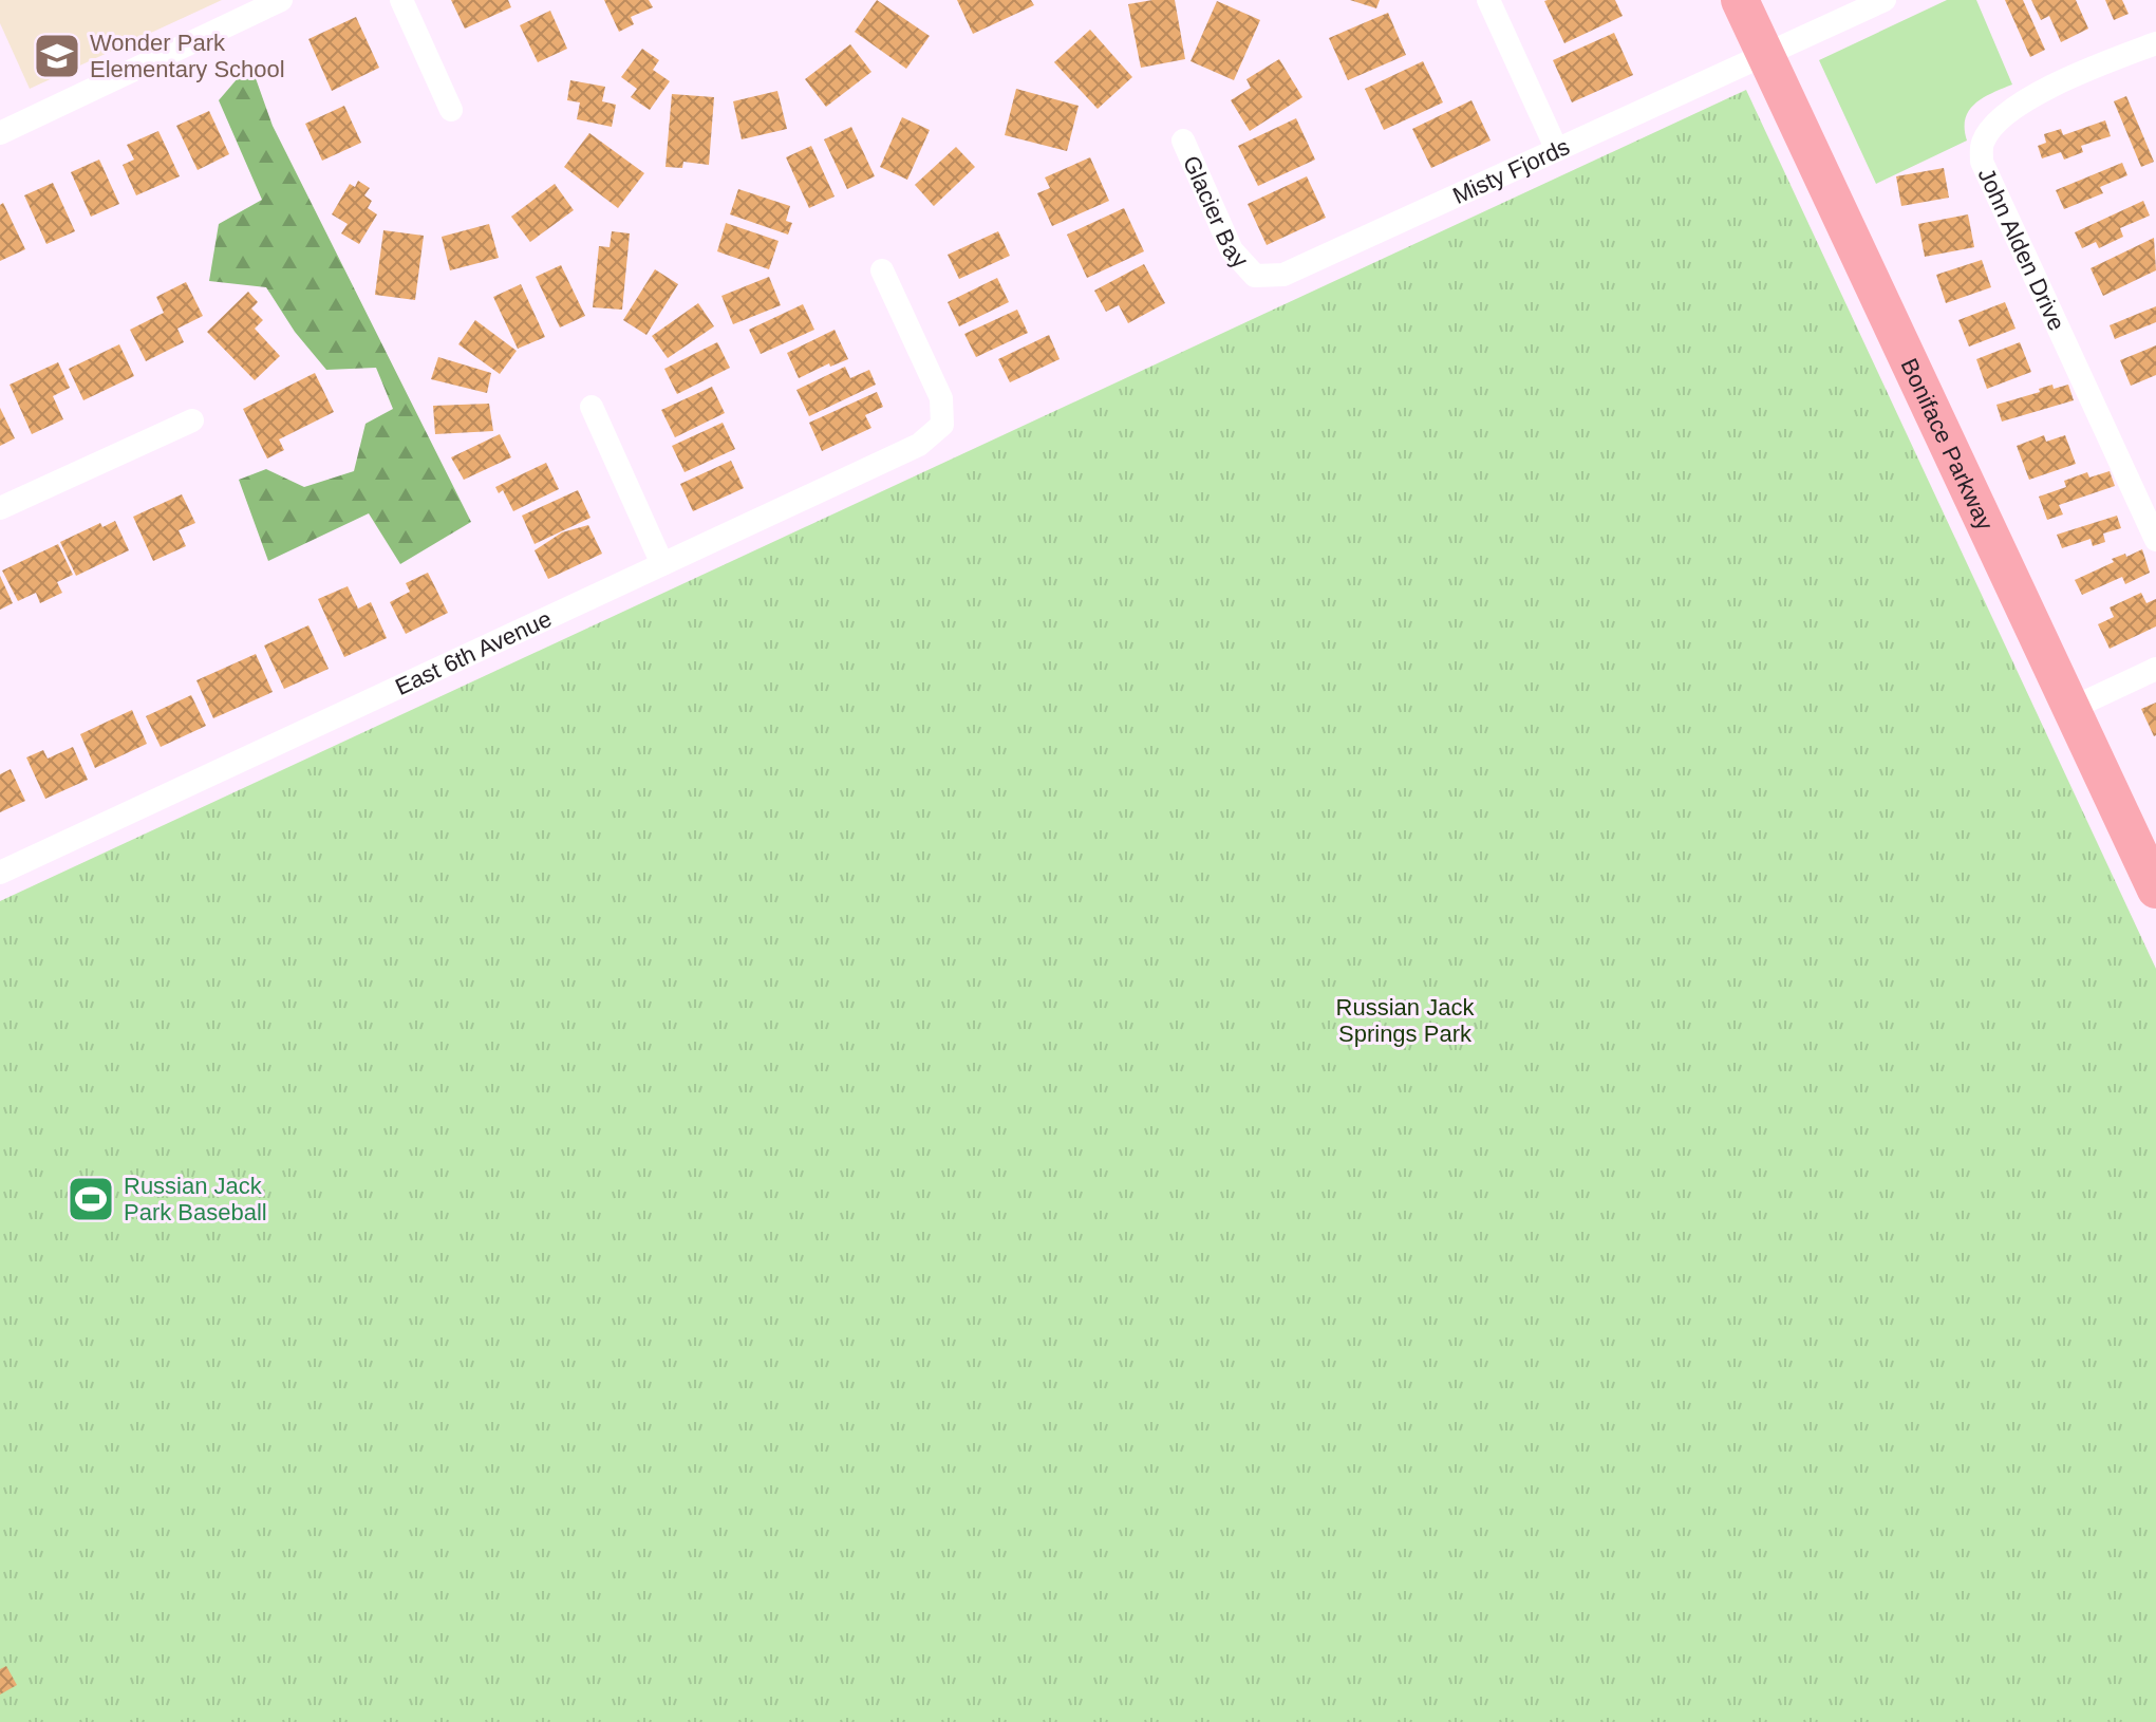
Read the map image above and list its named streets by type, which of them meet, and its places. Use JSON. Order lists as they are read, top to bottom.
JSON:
{
  "streets": {
    "main road": ["Boniface Parkway"],
    "street": [
      "Misty Fjords",
      "Glacier Bay",
      "John Alden Drive",
      "East 6th Avenue"
    ]
  },
  "crossings": [
    ["Misty Fjords", "Glacier Bay"],
    ["Misty Fjords", "Boniface Parkway"]
  ],
  "parks": ["Russian Jack Springs Park"],
  "places": {
    "school or university": ["Wonder Park Elementary School"],
    "sports": ["Russian Jack Park Baseball"]
  }
}
